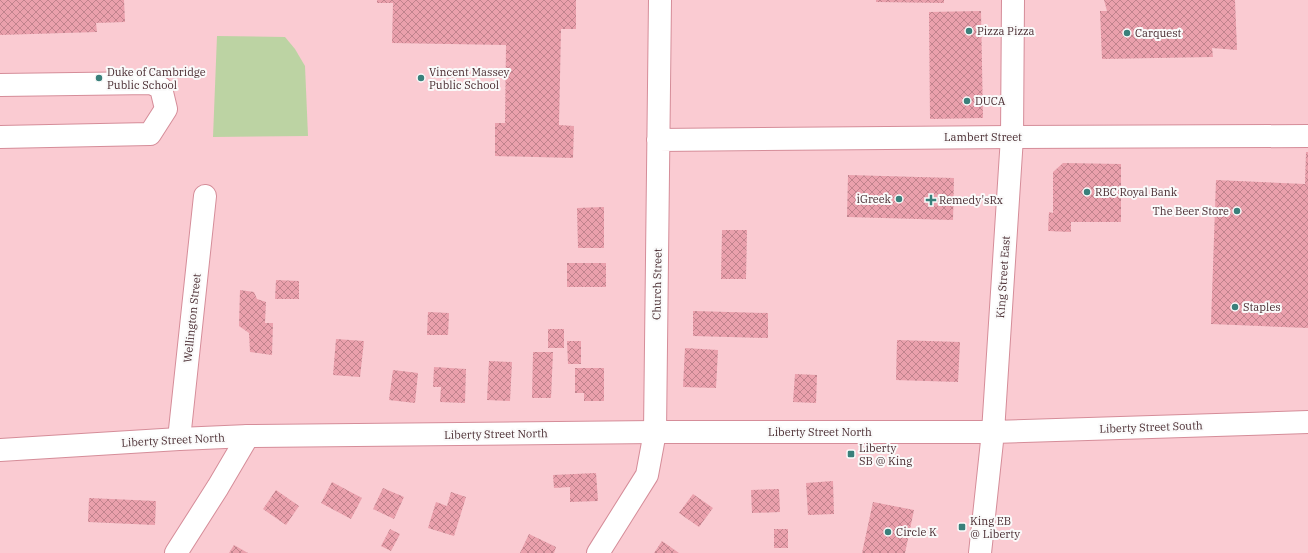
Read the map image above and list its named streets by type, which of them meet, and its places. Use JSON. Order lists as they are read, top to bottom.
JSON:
{
  "streets": {
    "main road": [
      "Lambert Street",
      "King Street East",
      "Church Street",
      "Wellington Street",
      "Liberty Street South",
      "Liberty Street North"
    ]
  },
  "crossings": [
    ["Lambert Street", "King Street East"],
    ["Lambert Street", "Church Street"],
    ["King Street East", "Liberty Street South"],
    ["King Street East", "Liberty Street North"],
    ["Church Street", "Liberty Street North"],
    ["Wellington Street", "Liberty Street North"],
    ["Liberty Street South", "Liberty Street North"]
  ],
  "places": {
    "other": [
      "Pizza Pizza",
      "Carquest",
      "Duke of Cambridge Public School",
      "Vincent Massey Public School",
      "DUCA",
      "RBC Royal Bank",
      "iGreek",
      "The Beer Store",
      "Staples",
      "Circle K"
    ],
    "health": ["Remedy'sRx"],
    "transit": ["Liberty SB @ King", "King EB @ Liberty"]
  }
}
